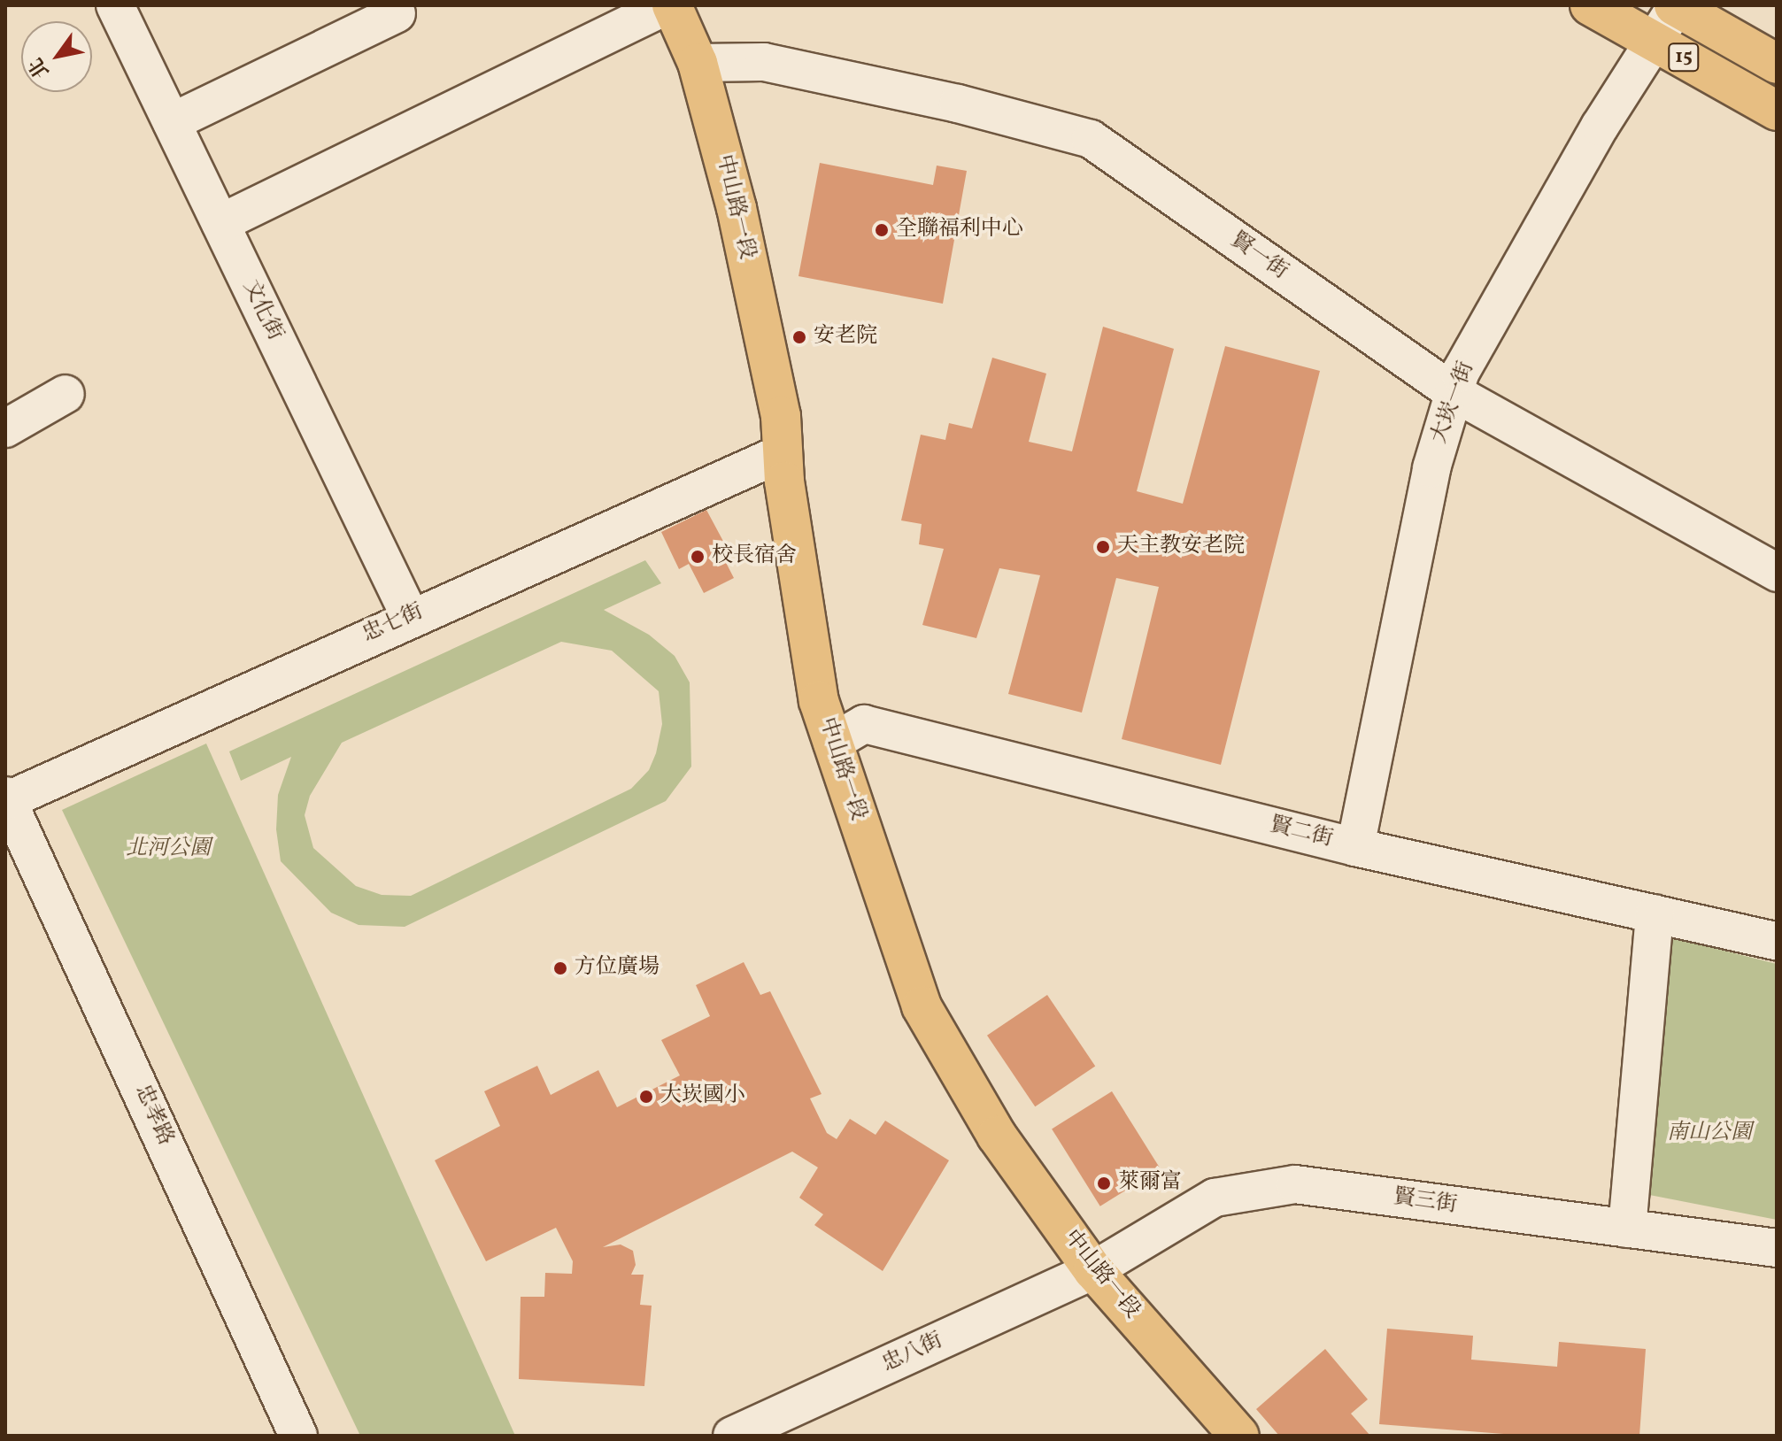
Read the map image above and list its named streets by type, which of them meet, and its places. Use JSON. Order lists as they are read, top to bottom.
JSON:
{
  "streets": {
    "main road": ["15", "中山路一段"],
    "street": [
      "賢一街",
      "文化街",
      "大崁一街",
      "忠七街",
      "賢二街",
      "忠孝路",
      "賢三街",
      "忠八街"
    ]
  },
  "crossings": [
    ["15", "大崁一街"],
    ["中山路一段", "賢一街"],
    ["中山路一段", "忠七街"],
    ["中山路一段", "賢二街"],
    ["中山路一段", "賢三街"],
    ["中山路一段", "忠八街"],
    ["賢一街", "大崁一街"],
    ["文化街", "忠七街"],
    ["大崁一街", "賢二街"],
    ["忠七街", "忠孝路"],
    ["賢三街", "忠八街"]
  ],
  "parks": ["北河公園", "南山公園"],
  "places": [
    "全聯福利中心",
    "安老院",
    "天主教安老院",
    "校長宿舍",
    "方位廣場",
    "大崁國小",
    "萊爾富"
  ],
  "north": "bottom left"
}
